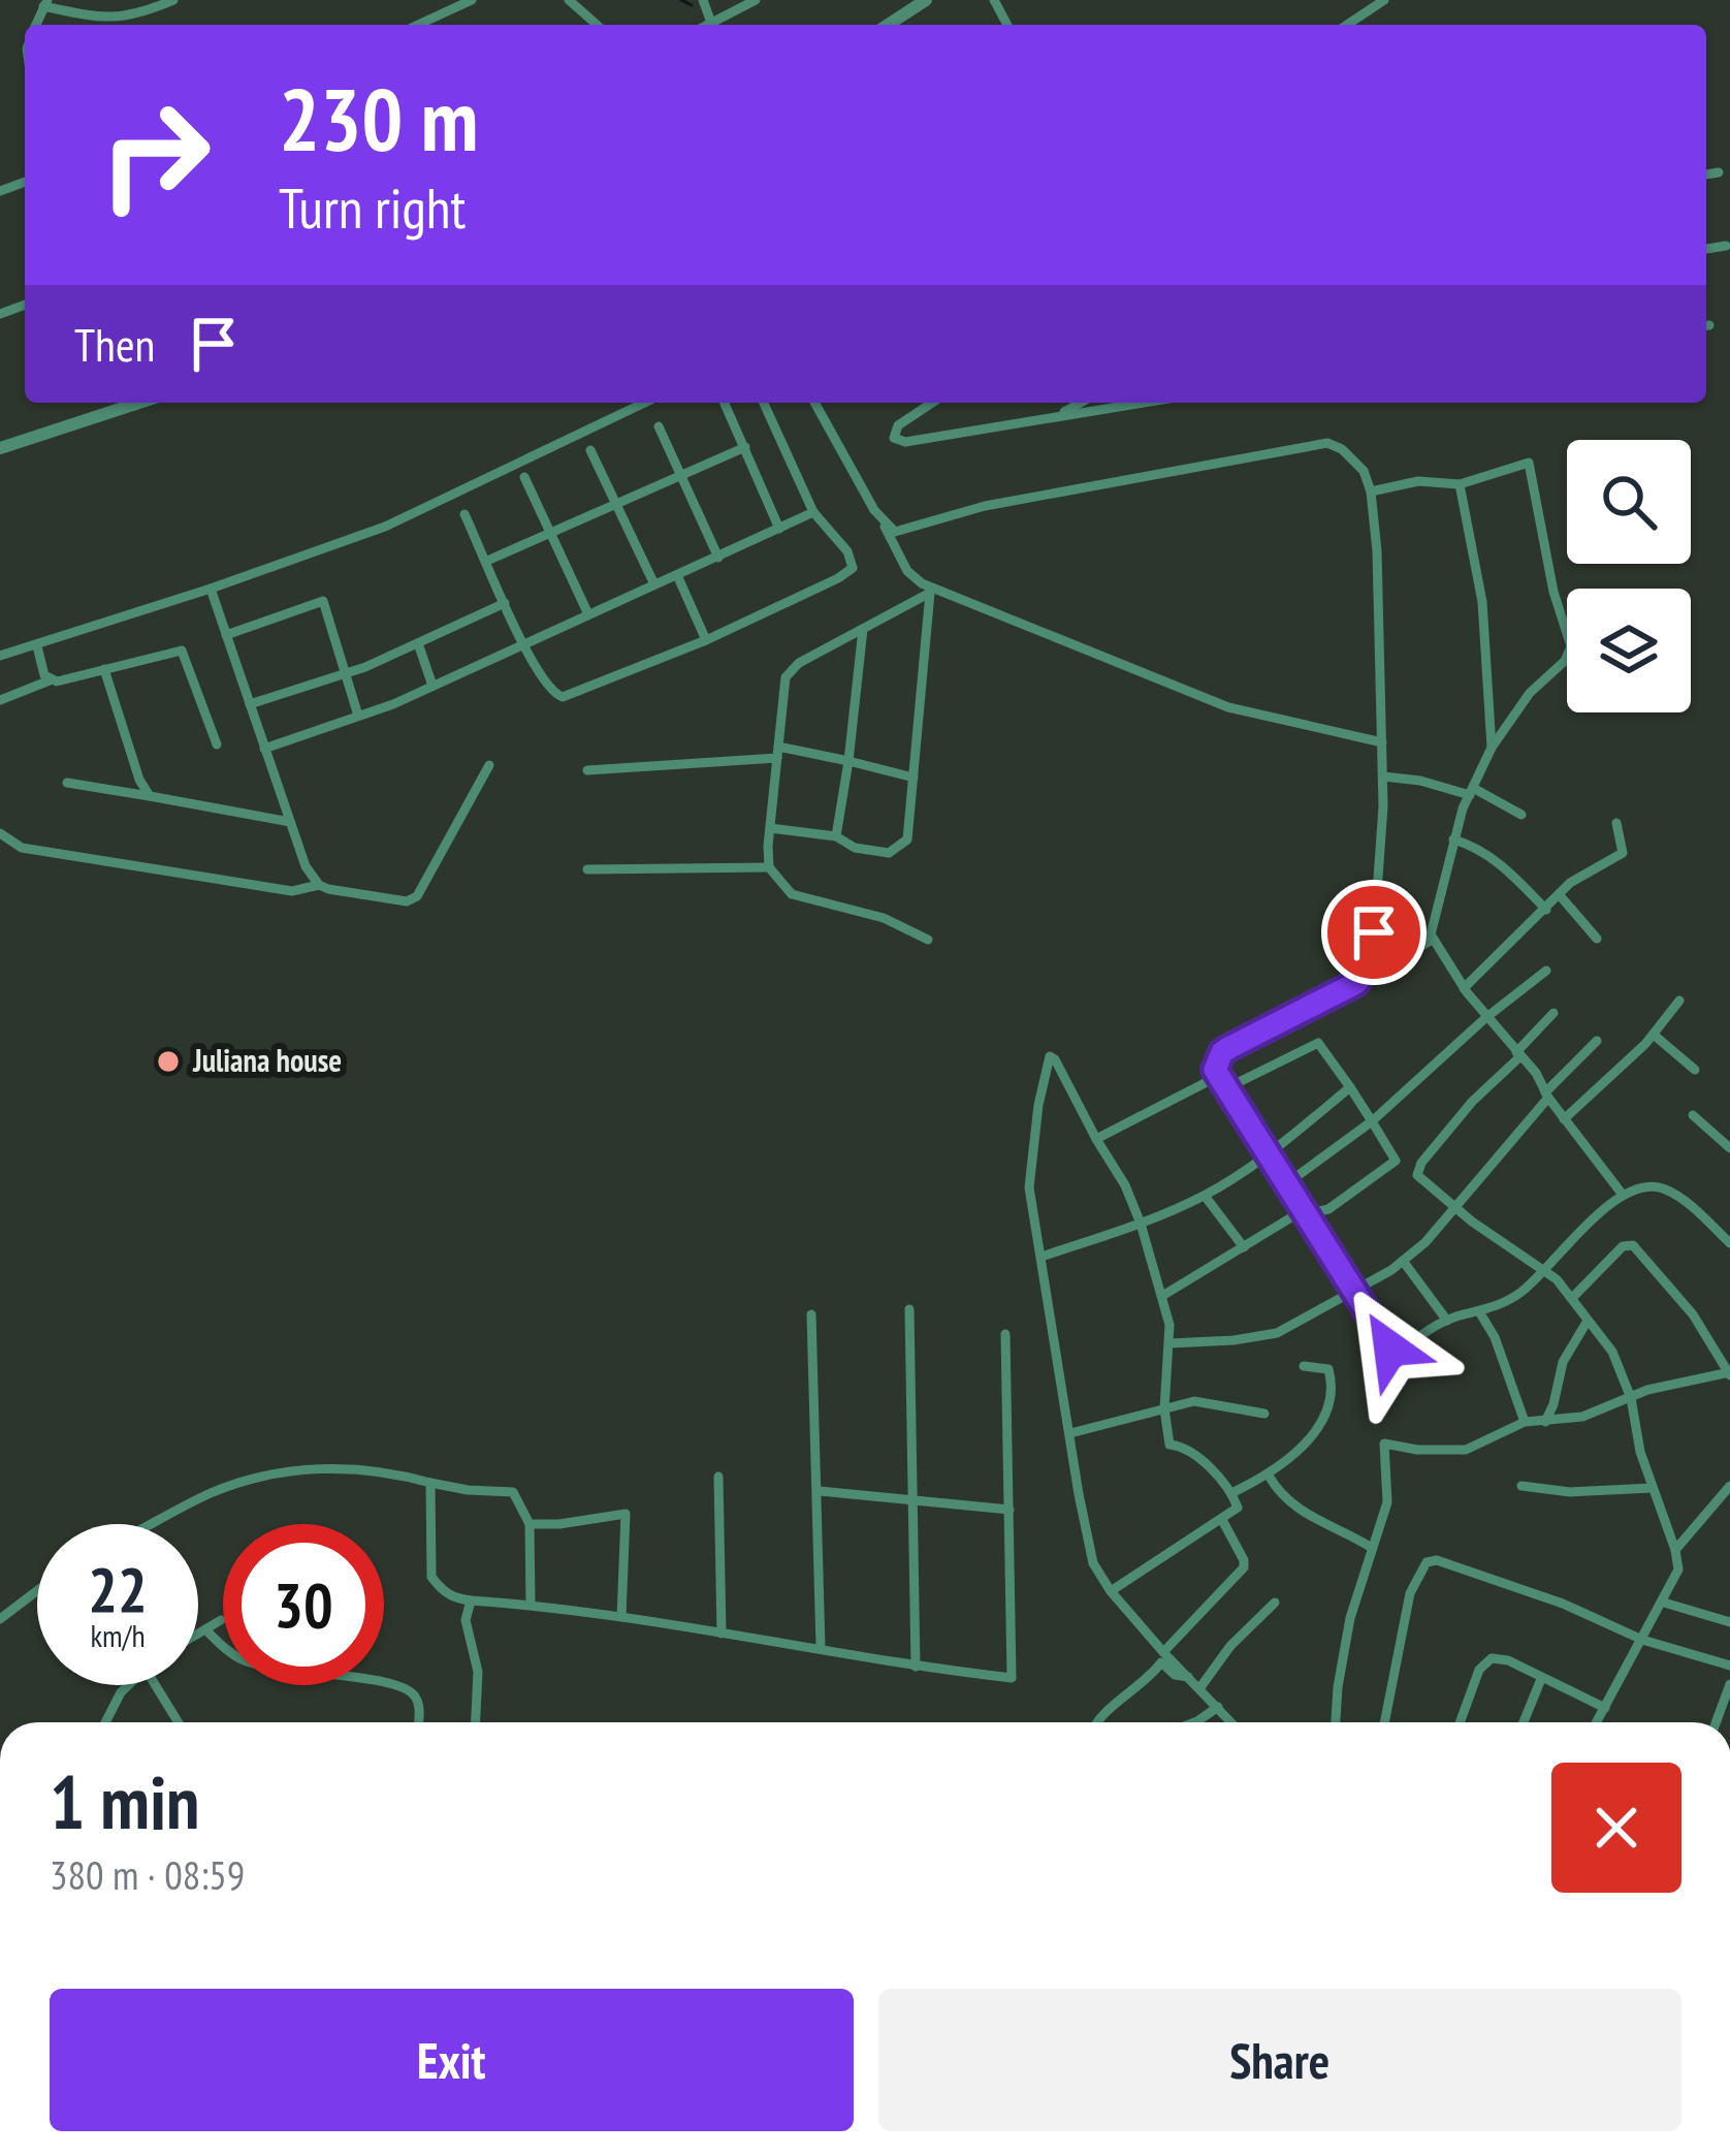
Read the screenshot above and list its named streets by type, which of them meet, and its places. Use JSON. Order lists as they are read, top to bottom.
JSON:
{
  "places": ["Juliana house"],
  "page": {
    "turn": ["230 m", "Turn right"],
    "then": "Then",
    "speed": "22 km/h",
    "limit": "30",
    "heading": ["1 min", "380 m · 08:59"],
    "buttons": ["Exit", "Share"]
  }
}
